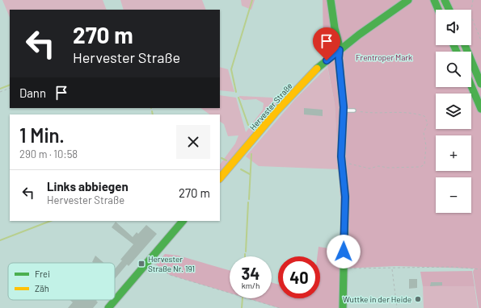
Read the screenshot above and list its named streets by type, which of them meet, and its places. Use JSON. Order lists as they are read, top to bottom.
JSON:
{
  "streets": {
    "main road": ["Hervester Straße"]
  },
  "parks": ["Frentroper Mark"],
  "places": {
    "transit": ["Hervester Straße Nr. 191"],
    "other": ["Wuttke in der Heide"]
  },
  "legend": ["Frei", "Zäh"],
  "page": {
    "map_buttons": ["+", "−"],
    "turn": ["270 m", "Hervester Straße"],
    "then": "Dann",
    "heading": ["1 Min.", "290 m · 10:58"],
    "list": [
      {
        "name": "Links abbiegen",
        "note": "Hervester Straße",
        "value": "270 m"
      }
    ],
    "speed": "34 km/h",
    "limit": "40"
  }
}
